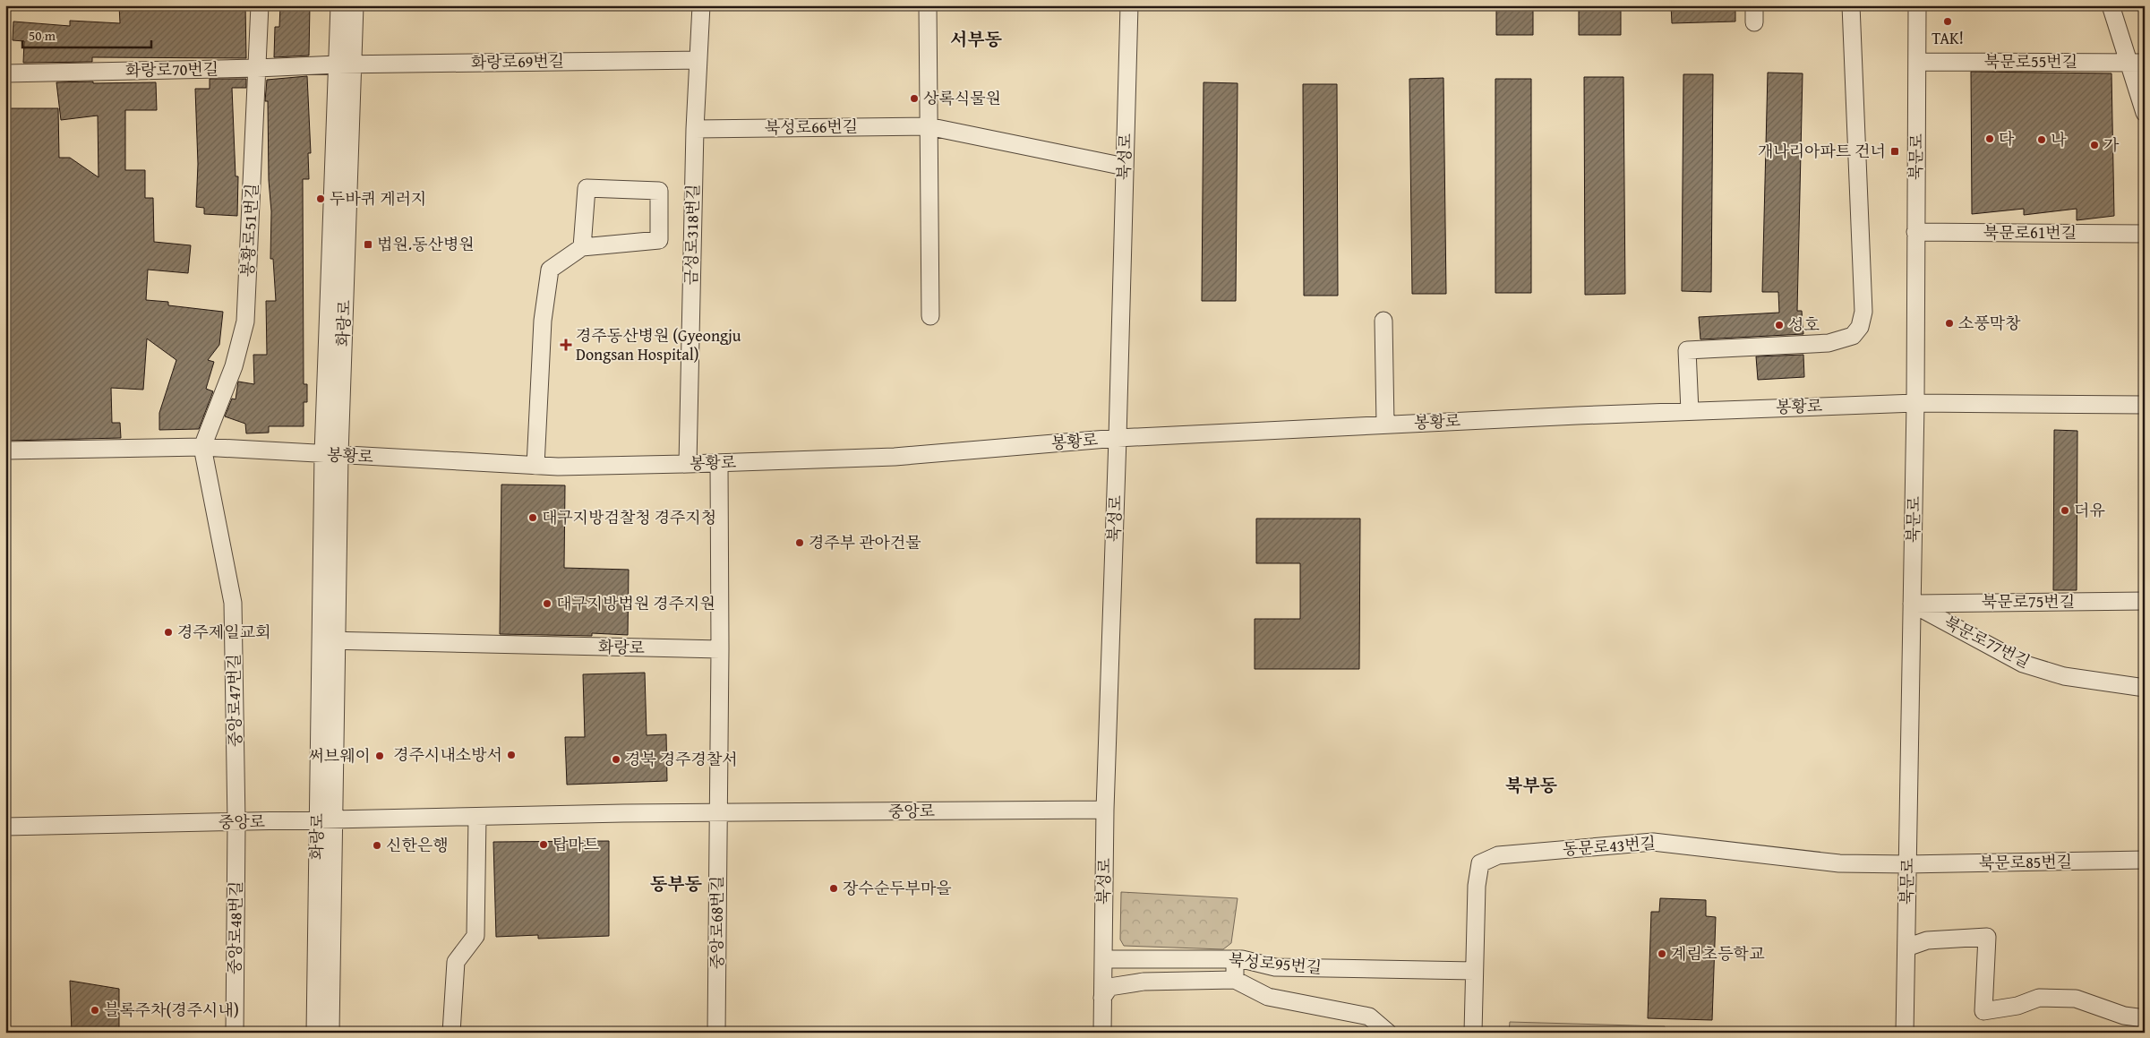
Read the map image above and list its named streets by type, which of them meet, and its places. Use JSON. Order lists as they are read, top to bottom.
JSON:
{
  "streets": {
    "street": [
      "화랑로69번길",
      "북문로55번길",
      "화랑로70번길",
      "북성로66번길",
      "북성로",
      "북문로",
      "봉황로51번길",
      "북문로61번길",
      "금성로318번길",
      "화랑로",
      "봉황로",
      "북문로75번길",
      "북문로77번길",
      "중앙로47번길",
      "중앙로",
      "동문로43번길",
      "북문로85번길",
      "중앙로68번길",
      "중앙로48번길",
      "북성로95번길"
    ]
  },
  "crossings": [
    ["화랑로69번길", "화랑로70번길"],
    ["화랑로69번길", "금성로318번길"],
    ["화랑로69번길", "화랑로"],
    ["북문로55번길", "북문로"],
    ["화랑로70번길", "봉황로51번길"],
    ["화랑로70번길", "화랑로"],
    ["북성로66번길", "북성로"],
    ["북성로66번길", "금성로318번길"],
    ["북성로", "봉황로"],
    ["북성로", "중앙로"],
    ["북성로", "북성로95번길"],
    ["북문로", "북문로61번길"],
    ["북문로", "봉황로"],
    ["북문로", "북문로75번길"],
    ["북문로", "북문로77번길"],
    ["북문로", "동문로43번길"],
    ["북문로", "북문로85번길"],
    ["봉황로51번길", "봉황로"],
    ["봉황로51번길", "중앙로47번길"],
    ["금성로318번길", "봉황로"],
    ["화랑로", "봉황로"],
    ["화랑로", "중앙로"],
    ["봉황로", "중앙로47번길"],
    ["북문로75번길", "북문로77번길"],
    ["중앙로47번길", "중앙로"],
    ["중앙로47번길", "중앙로48번길"],
    ["중앙로", "중앙로68번길"],
    ["중앙로", "중앙로48번길"],
    ["동문로43번길", "북문로85번길"],
    ["동문로43번길", "북성로95번길"]
  ],
  "districts": ["서부동", "북부동", "동부동"],
  "places": {
    "other": [
      "TAK!",
      "상록식물원",
      "다",
      "나",
      "가",
      "두바퀴 게러지",
      "소풍막창",
      "성호",
      "더유",
      "대구지방검찰청 경주지청",
      "경주부 관아건물",
      "대구지방법원 경주지원",
      "경주제일교회",
      "경주시내소방서",
      "써브웨이",
      "경북 경주경찰서",
      "탑마트",
      "신한은행",
      "장수순두부마을",
      "계림초등학교",
      "블록주차(경주시내)"
    ],
    "transit": ["개나리아파트 건너", "법원.동산병원"],
    "health": ["경주동산병원 (Gyeongju Dongsan Hospital)"]
  },
  "scale_bar": "50 m"
}
